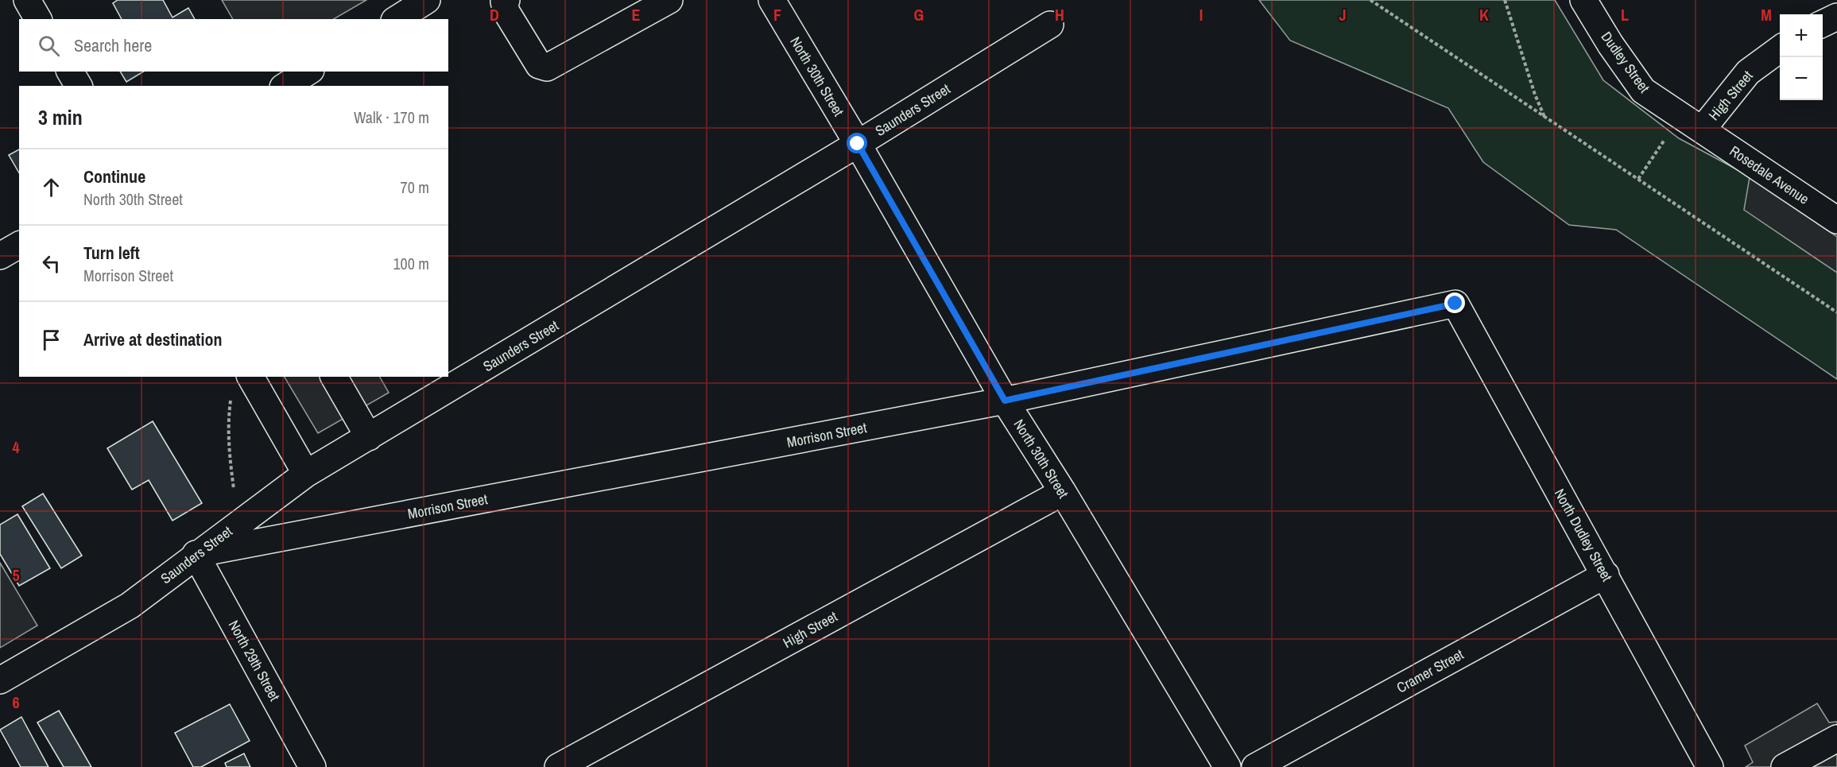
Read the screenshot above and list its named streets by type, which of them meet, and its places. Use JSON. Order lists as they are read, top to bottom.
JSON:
{
  "streets": {
    "street": [
      "Dudley Street",
      "North 30th Street",
      "High Street",
      "Saunders Street",
      "Rosedale Avenue",
      "Morrison Street",
      "North Dudley Street",
      "North 29th Street",
      "Cramer Street"
    ]
  },
  "crossings": [
    ["Dudley Street", "High Street"],
    ["Dudley Street", "Rosedale Avenue"],
    ["North 30th Street", "High Street"],
    ["North 30th Street", "Saunders Street"],
    ["North 30th Street", "Morrison Street"],
    ["High Street", "Rosedale Avenue"],
    ["Saunders Street", "Morrison Street"],
    ["Saunders Street", "North 29th Street"],
    ["Morrison Street", "North Dudley Street"],
    ["Morrison Street", "North 29th Street"],
    ["North Dudley Street", "Cramer Street"]
  ],
  "page": {
    "map_buttons": ["+", "−"],
    "search": "Search here",
    "heading": ["3 min", "Walk · 170 m"],
    "list": [
      ["Continue", "North 30th Street", "70 m"],
      ["Turn left", "Morrison Street", "100 m"],
      "Arrive at destination"
    ]
  },
  "grid": {
    "columns": [
      "D",
      "E",
      "F",
      "G",
      "H",
      "I",
      "J",
      "K",
      "L",
      "M"
    ],
    "rows": ["4", "5", "6"]
  }
}
